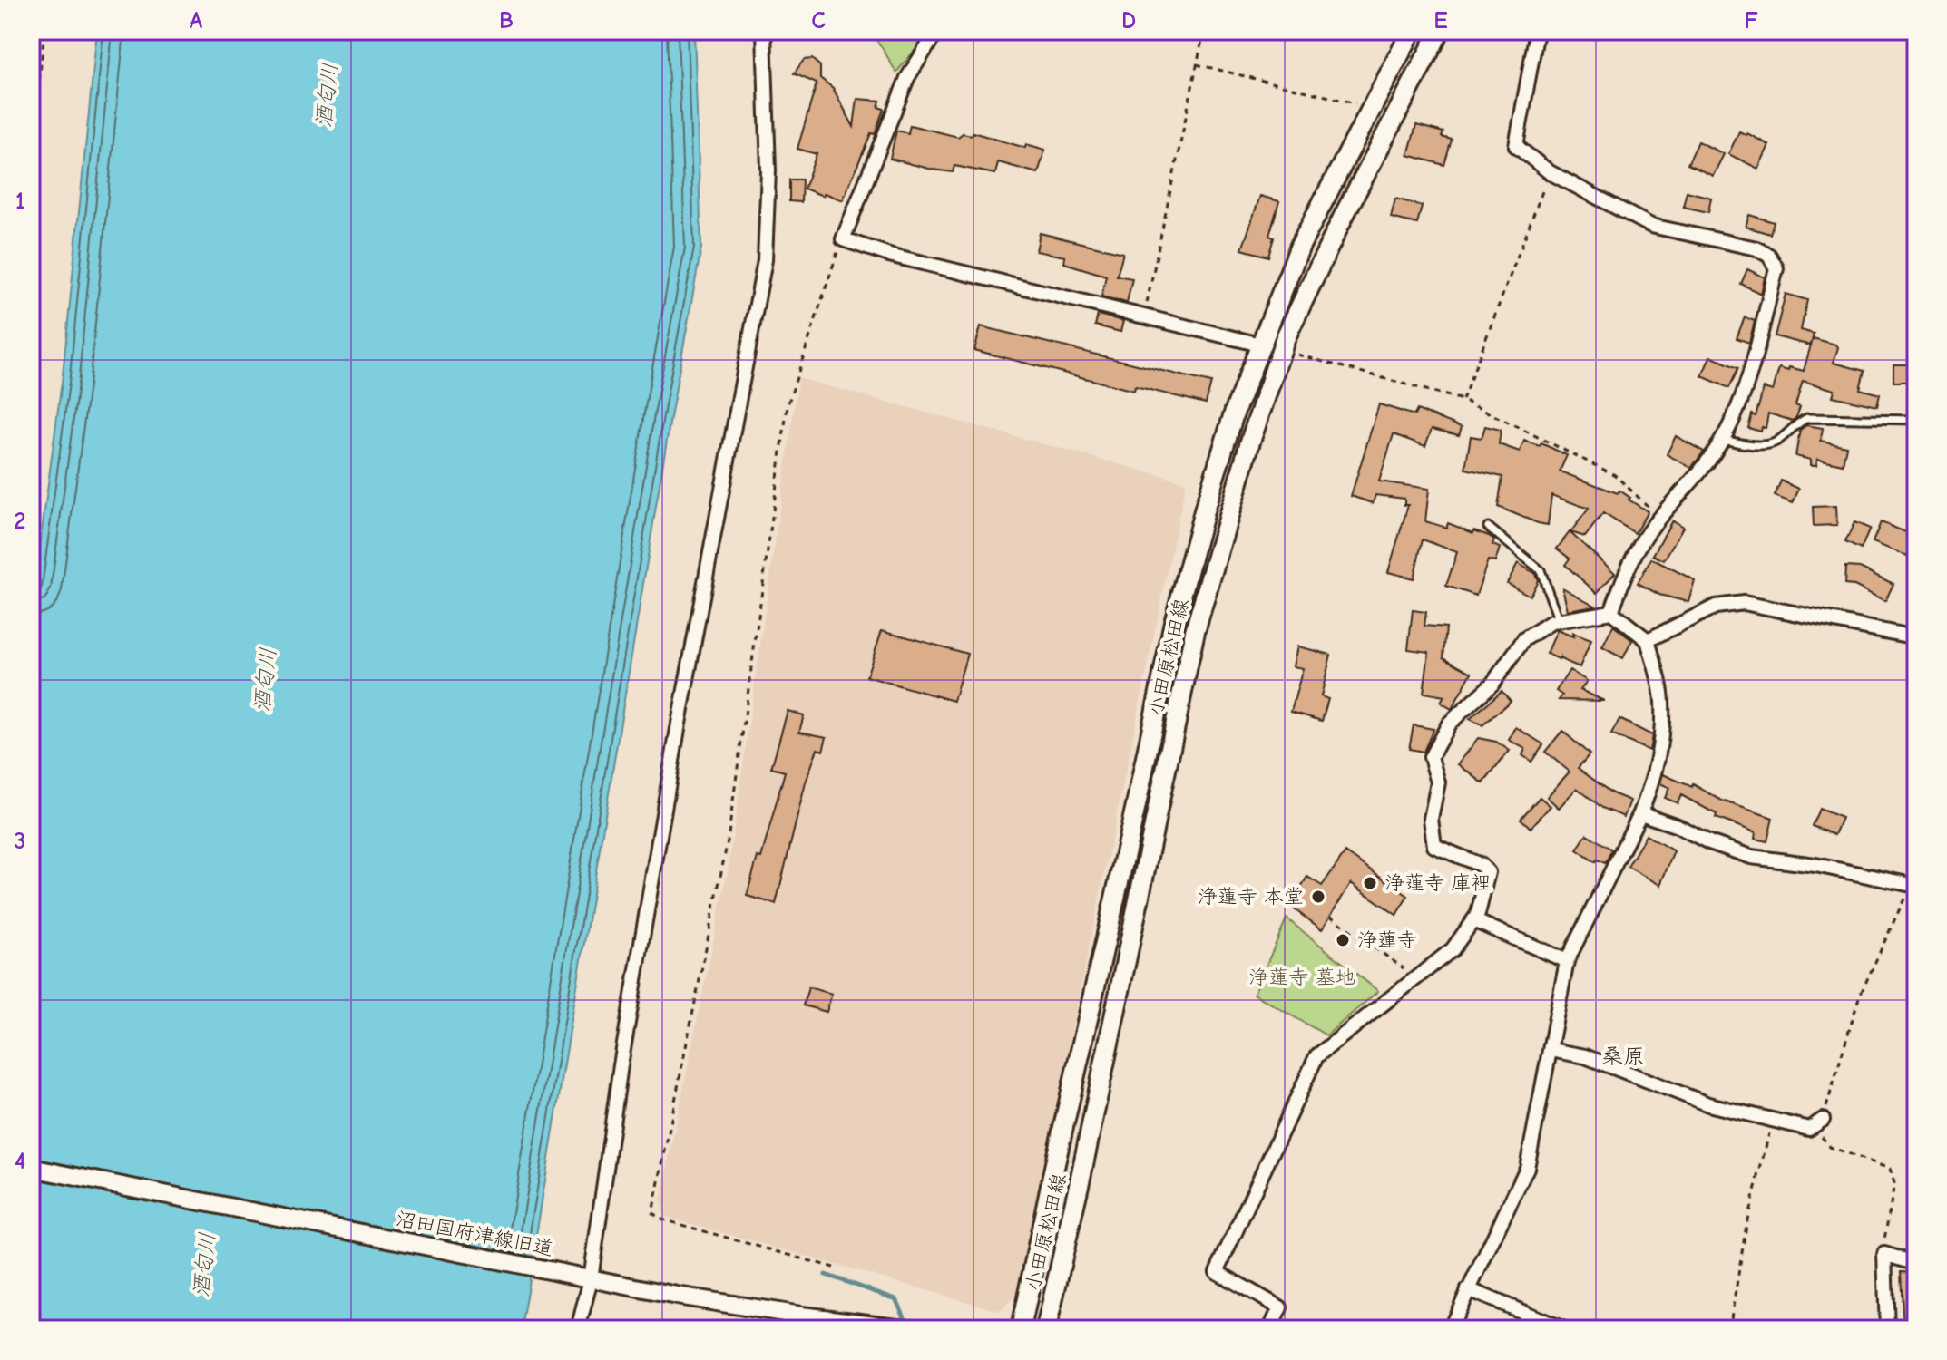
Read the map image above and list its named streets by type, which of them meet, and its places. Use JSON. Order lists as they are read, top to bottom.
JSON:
{
  "streets": {
    "main road": ["小田原松田線"],
    "street": ["沼田国府津線旧道"]
  },
  "districts": ["桑原"],
  "water": ["酒匂川"],
  "parks": ["浄蓮寺 墓地"],
  "places": ["浄蓮寺 庫裡", "浄蓮寺 本堂", "浄蓮寺"],
  "grid": {
    "columns": [
      "A",
      "B",
      "C",
      "D",
      "E",
      "F"
    ],
    "rows": [
      "1",
      "2",
      "3",
      "4"
    ]
  }
}
